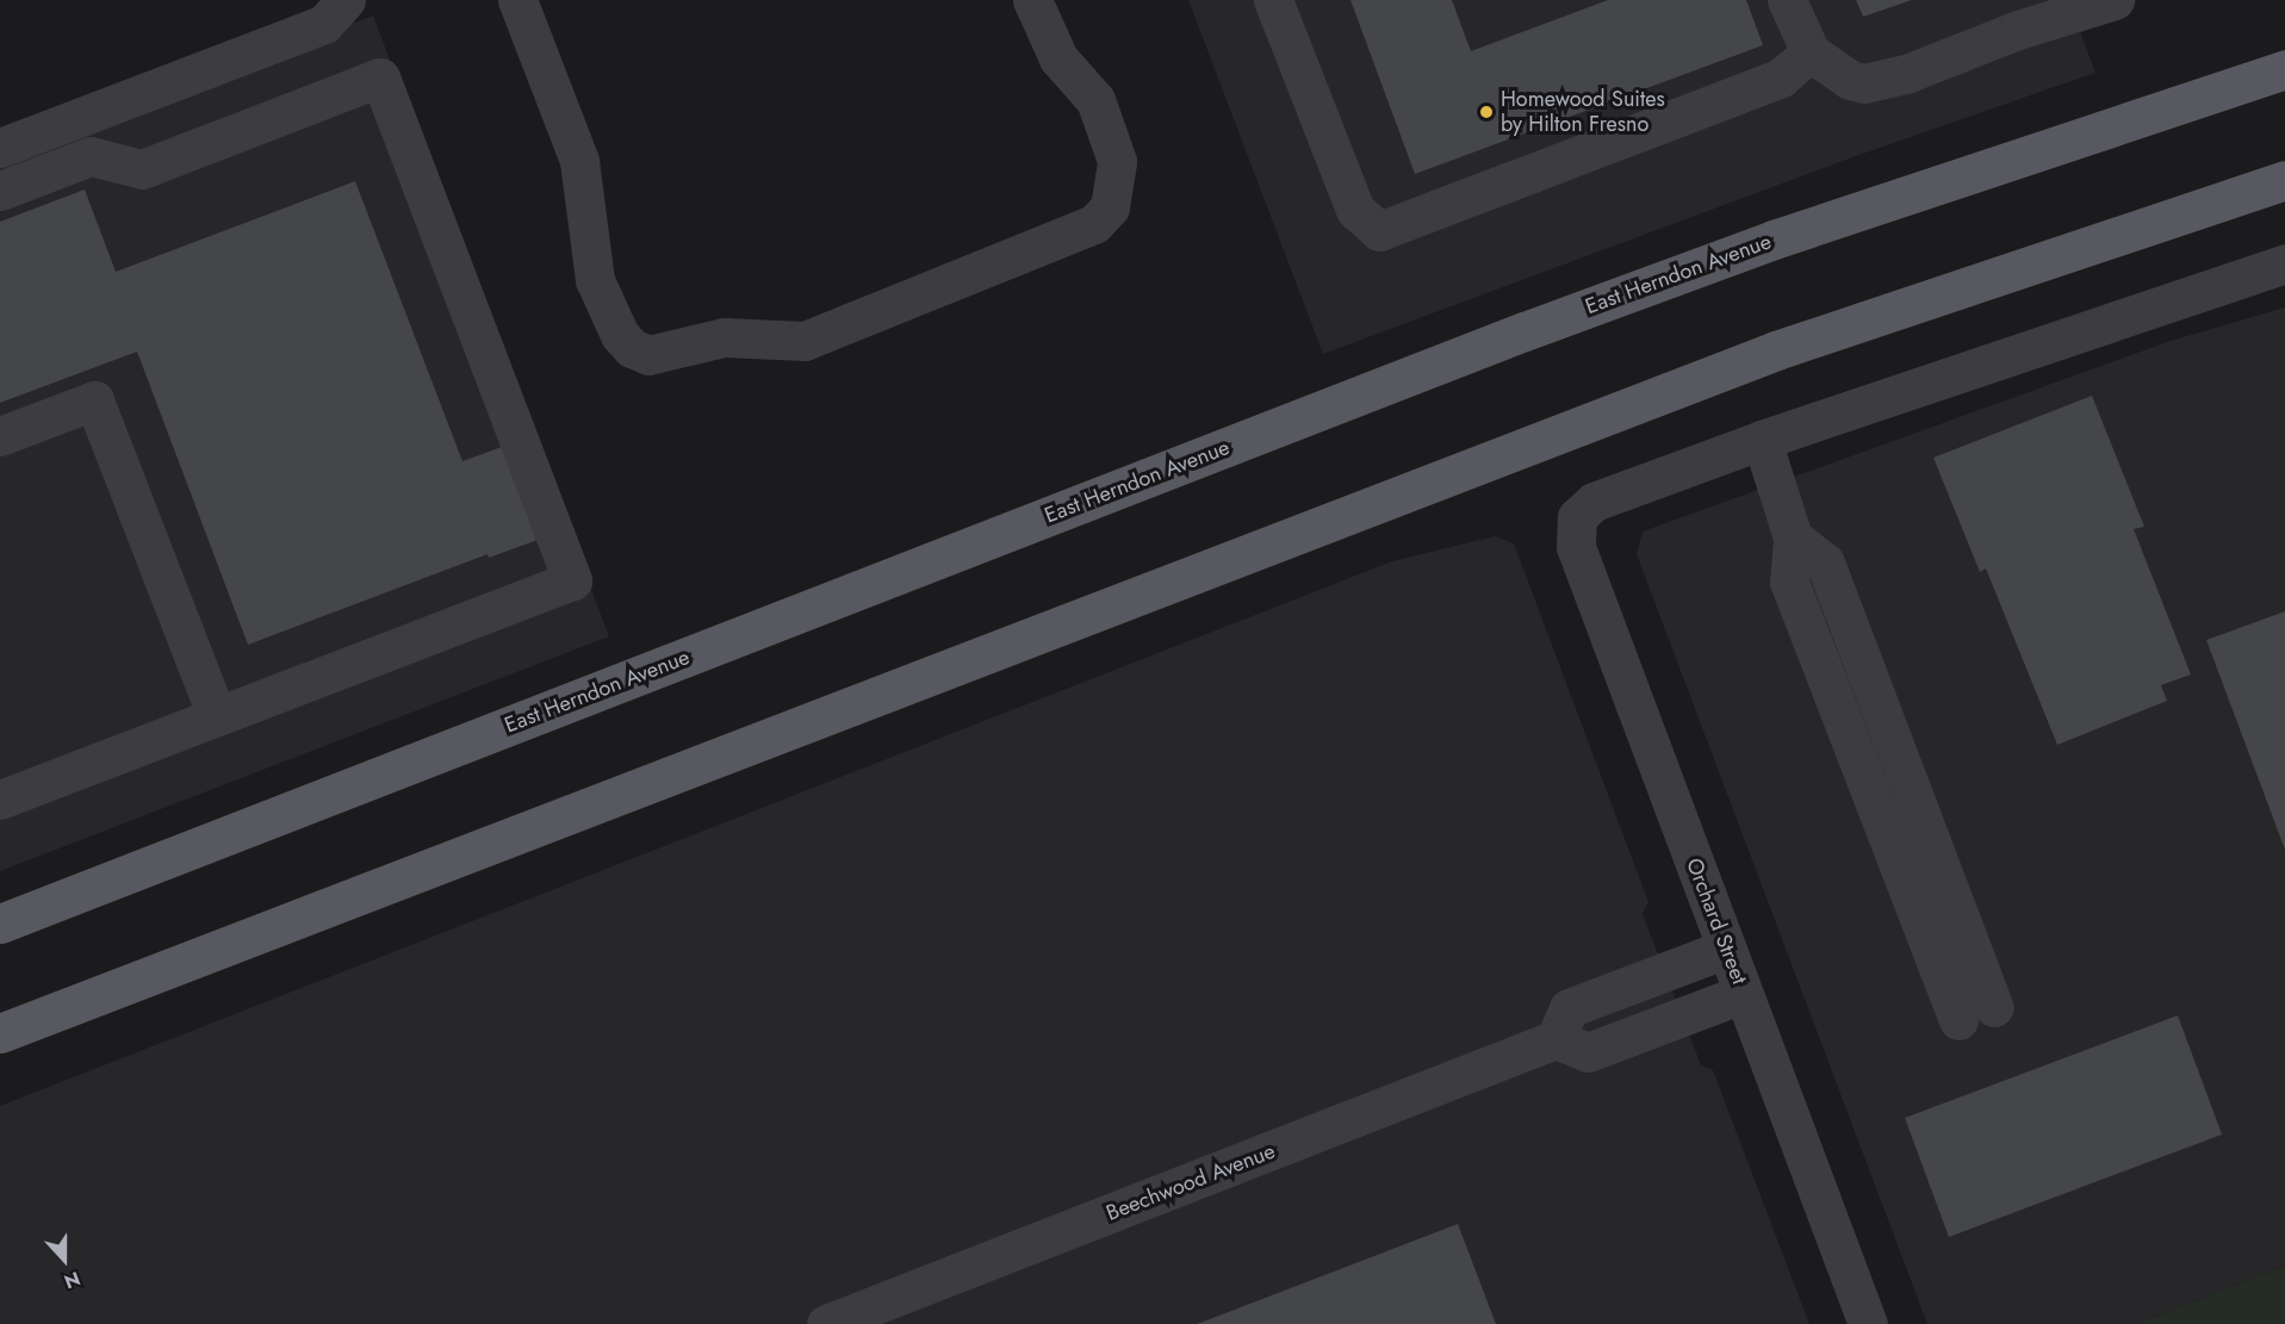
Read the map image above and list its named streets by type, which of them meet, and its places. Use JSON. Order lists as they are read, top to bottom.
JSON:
{
  "streets": {
    "main road": ["East Herndon Avenue"],
    "street": ["Orchard Street", "Beechwood Avenue"]
  },
  "places": ["Homewood Suites by Hilton Fresno"],
  "north": "bottom"
}
